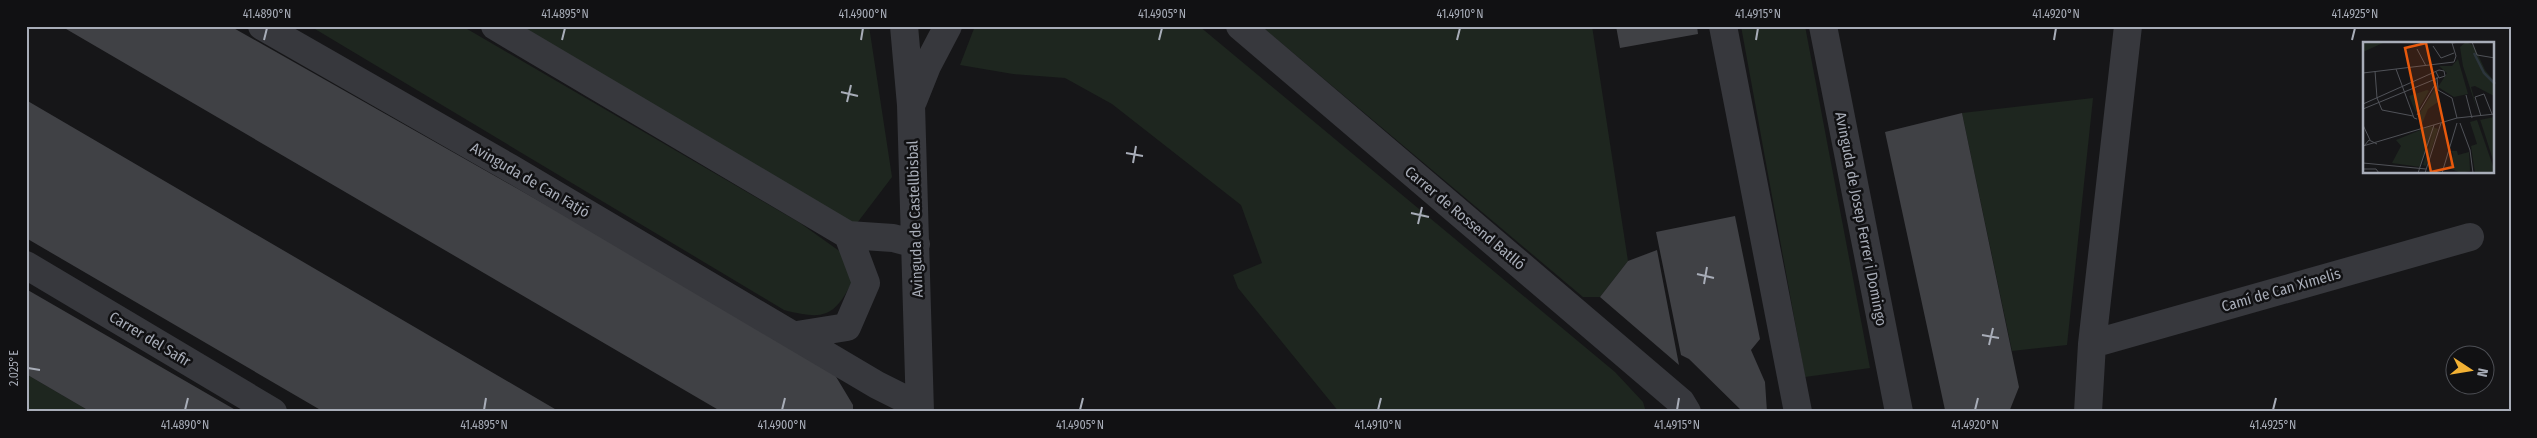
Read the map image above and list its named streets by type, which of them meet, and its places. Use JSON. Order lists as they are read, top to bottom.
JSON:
{
  "streets": {
    "street": [
      "Avinguda de Can Fatjó",
      "Carrer de Rossend Batlló",
      "Avinguda de Castellbisbal",
      "Avinguda de Josep Ferrer i Domingo",
      "Camí de Can Ximelis",
      "Carrer del Safir"
    ]
  },
  "crossings": [
    ["Avinguda de Can Fatjó", "Avinguda de Castellbisbal"]
  ],
  "north": "right",
  "coordinates": [
    "41.4890°N",
    "41.4895°N",
    "41.4900°N",
    "41.4905°N",
    "41.4910°N",
    "41.4915°N",
    "41.4920°N",
    "41.4925°N",
    "2.025°E"
  ]
}
